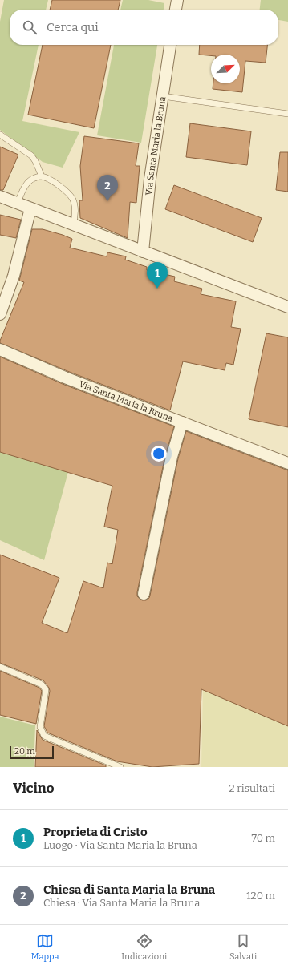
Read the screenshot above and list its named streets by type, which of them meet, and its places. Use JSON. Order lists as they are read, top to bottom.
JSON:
{
  "streets": {
    "street": ["Via Santa Maria la Bruna"]
  },
  "scale_bar": "20 m",
  "north": "top right",
  "page": {
    "search": "Cerca qui",
    "pins": ["2", "1"],
    "scale": "20 m",
    "heading": ["Vicino", "2 risultati"],
    "list": [
      {
        "mark": "1",
        "name": "Proprieta di Cristo",
        "note": "Luogo · Via Santa Maria la Bruna",
        "value": "70 m"
      },
      {
        "mark": "2",
        "name": "Chiesa di Santa Maria la Bruna",
        "note": "Chiesa · Via Santa Maria la Bruna",
        "value": "120 m"
      }
    ],
    "nav": ["Mappa", "Indicazioni", "Salvati"]
  }
}
